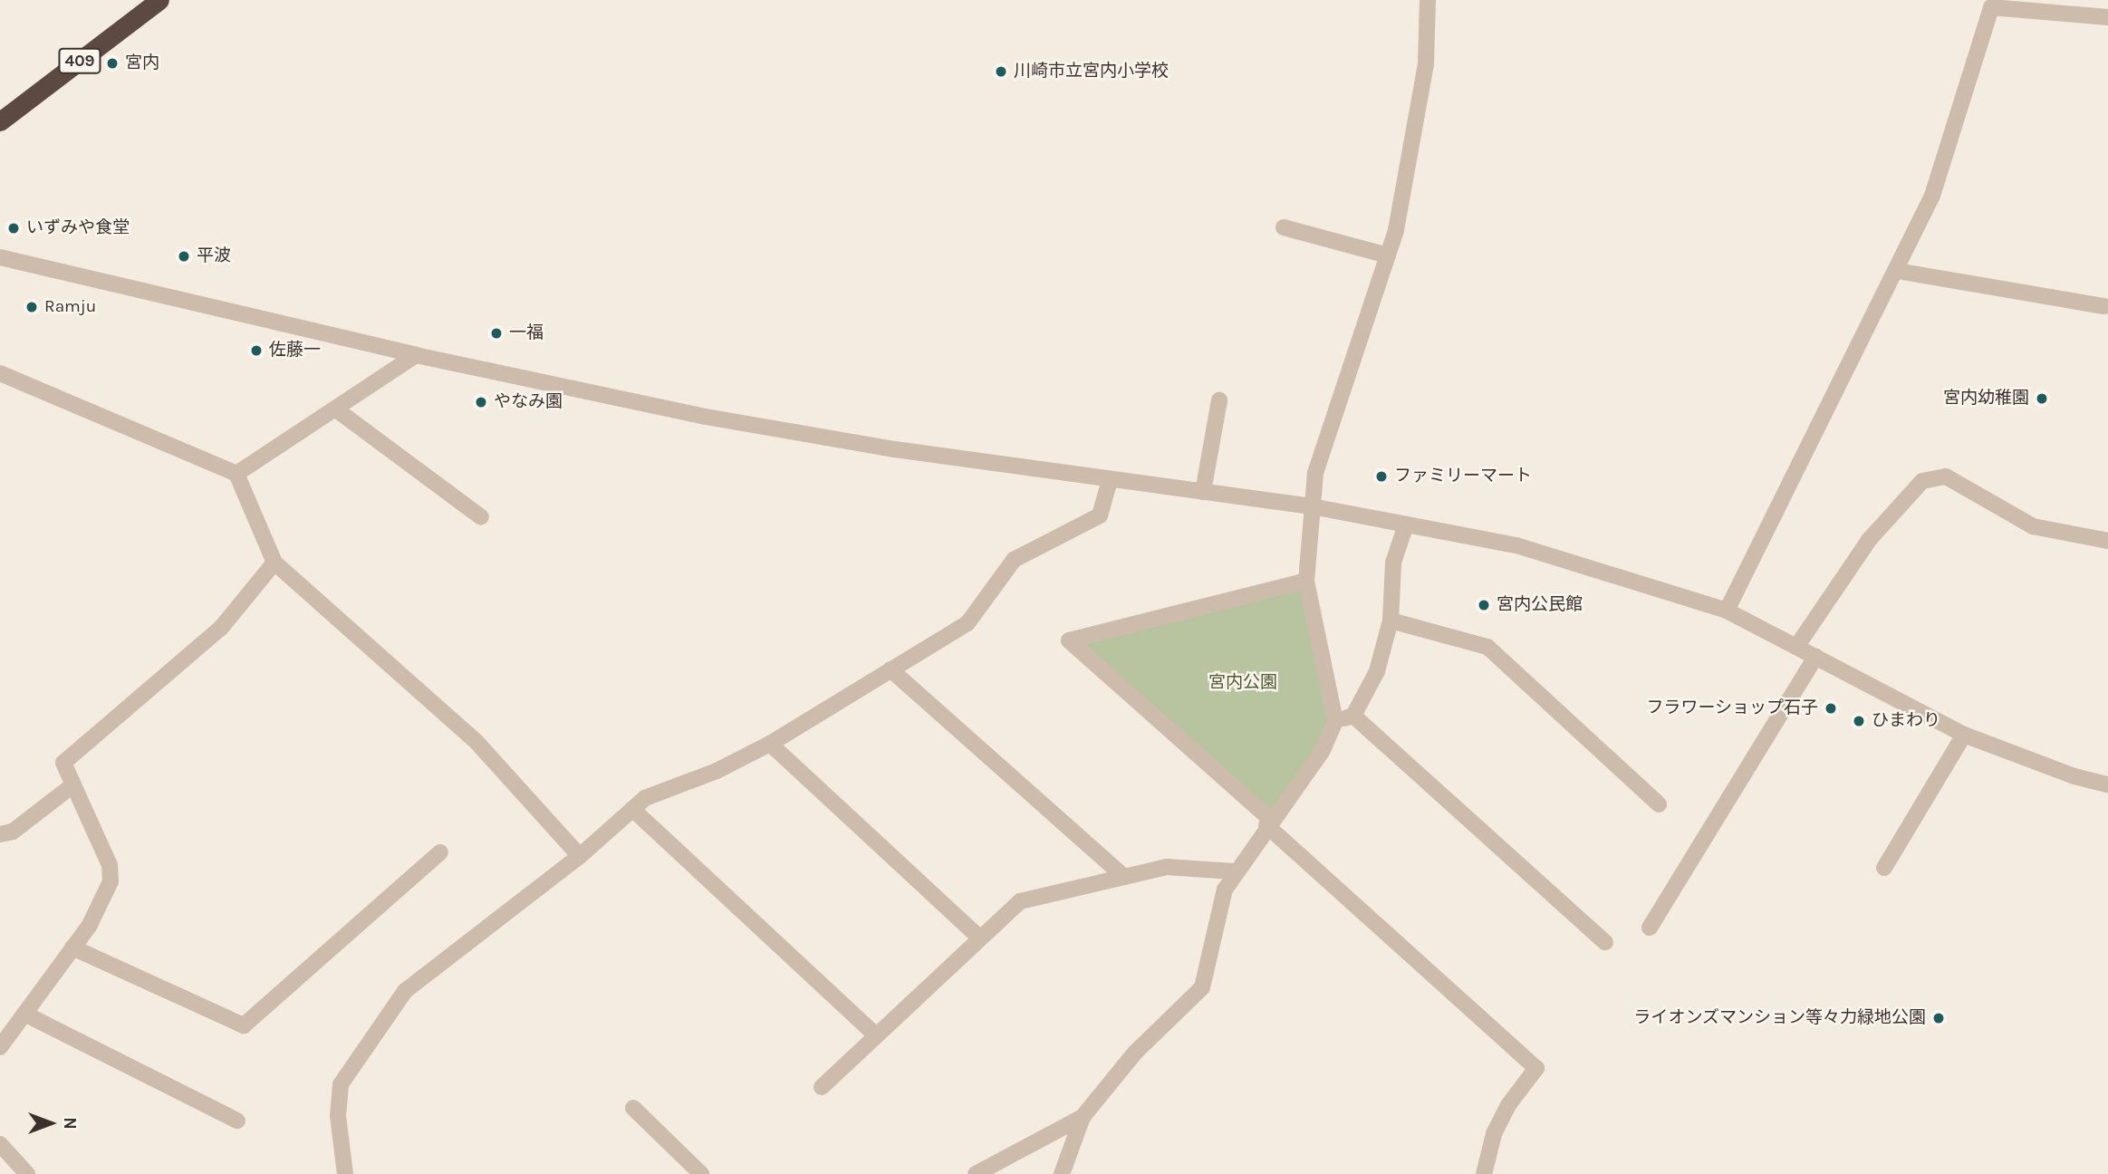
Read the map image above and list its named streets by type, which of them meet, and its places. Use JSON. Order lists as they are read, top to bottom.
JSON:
{
  "streets": {
    "highway": ["409"]
  },
  "parks": ["宮内公園"],
  "places": [
    "宮内",
    "川崎市立宮内小学校",
    "いずみや食堂",
    "平波",
    "Ramju",
    "一福",
    "佐藤一",
    "宮内幼稚園",
    "やなみ園",
    "ファミリーマート",
    "宮内公民館",
    "フラワーショップ石子",
    "ひまわり",
    "ライオンズマンション等々力緑地公園"
  ],
  "north": "right"
}
